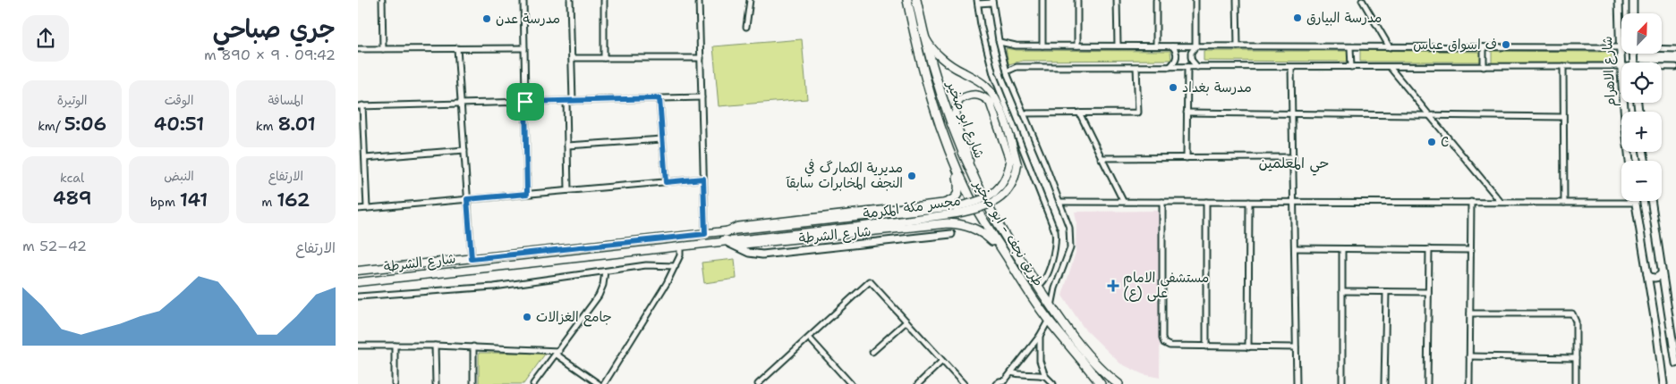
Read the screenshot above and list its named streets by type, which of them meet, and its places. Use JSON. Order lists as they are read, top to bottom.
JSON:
{
  "streets": {
    "highway": ["شارع ابو صخير", "طريق نجف - ابو صخير"],
    "main road": ["شارع الاهرام", "مجسر مكة المكرمة", "شارع الشرطة"]
  },
  "crossings": [
    ["مجسر مكة المكرمة", "شارع الشرطة"]
  ],
  "districts": ["حي المعلمين"],
  "places": {
    "other": [
      "مدرسة البيارق",
      "مدرسة عدن",
      "ف اسواق عباس",
      "مدرسة بغداد",
      "C",
      "مديرية الكمارگ في النجف المخابرات سابقآ",
      "جامع الغزالات"
    ],
    "health": ["مستشفی الامام علی (ع)"]
  },
  "north": "top right",
  "page": {
    "heading": ["جري صباحي", "09:42 · 9 × 890 m"],
    "map_buttons": ["+", "−"],
    "stats": [
      ["المسافة", "8.01 km"],
      ["الوقت", "40:51"],
      ["الوتيرة", "5:06 /km"],
      ["الارتفاع", "162 m"],
      ["النبض", "141 bpm"],
      ["kcal", "489"]
    ],
    "chart": ["الارتفاع", "42–52 m"]
  }
}
